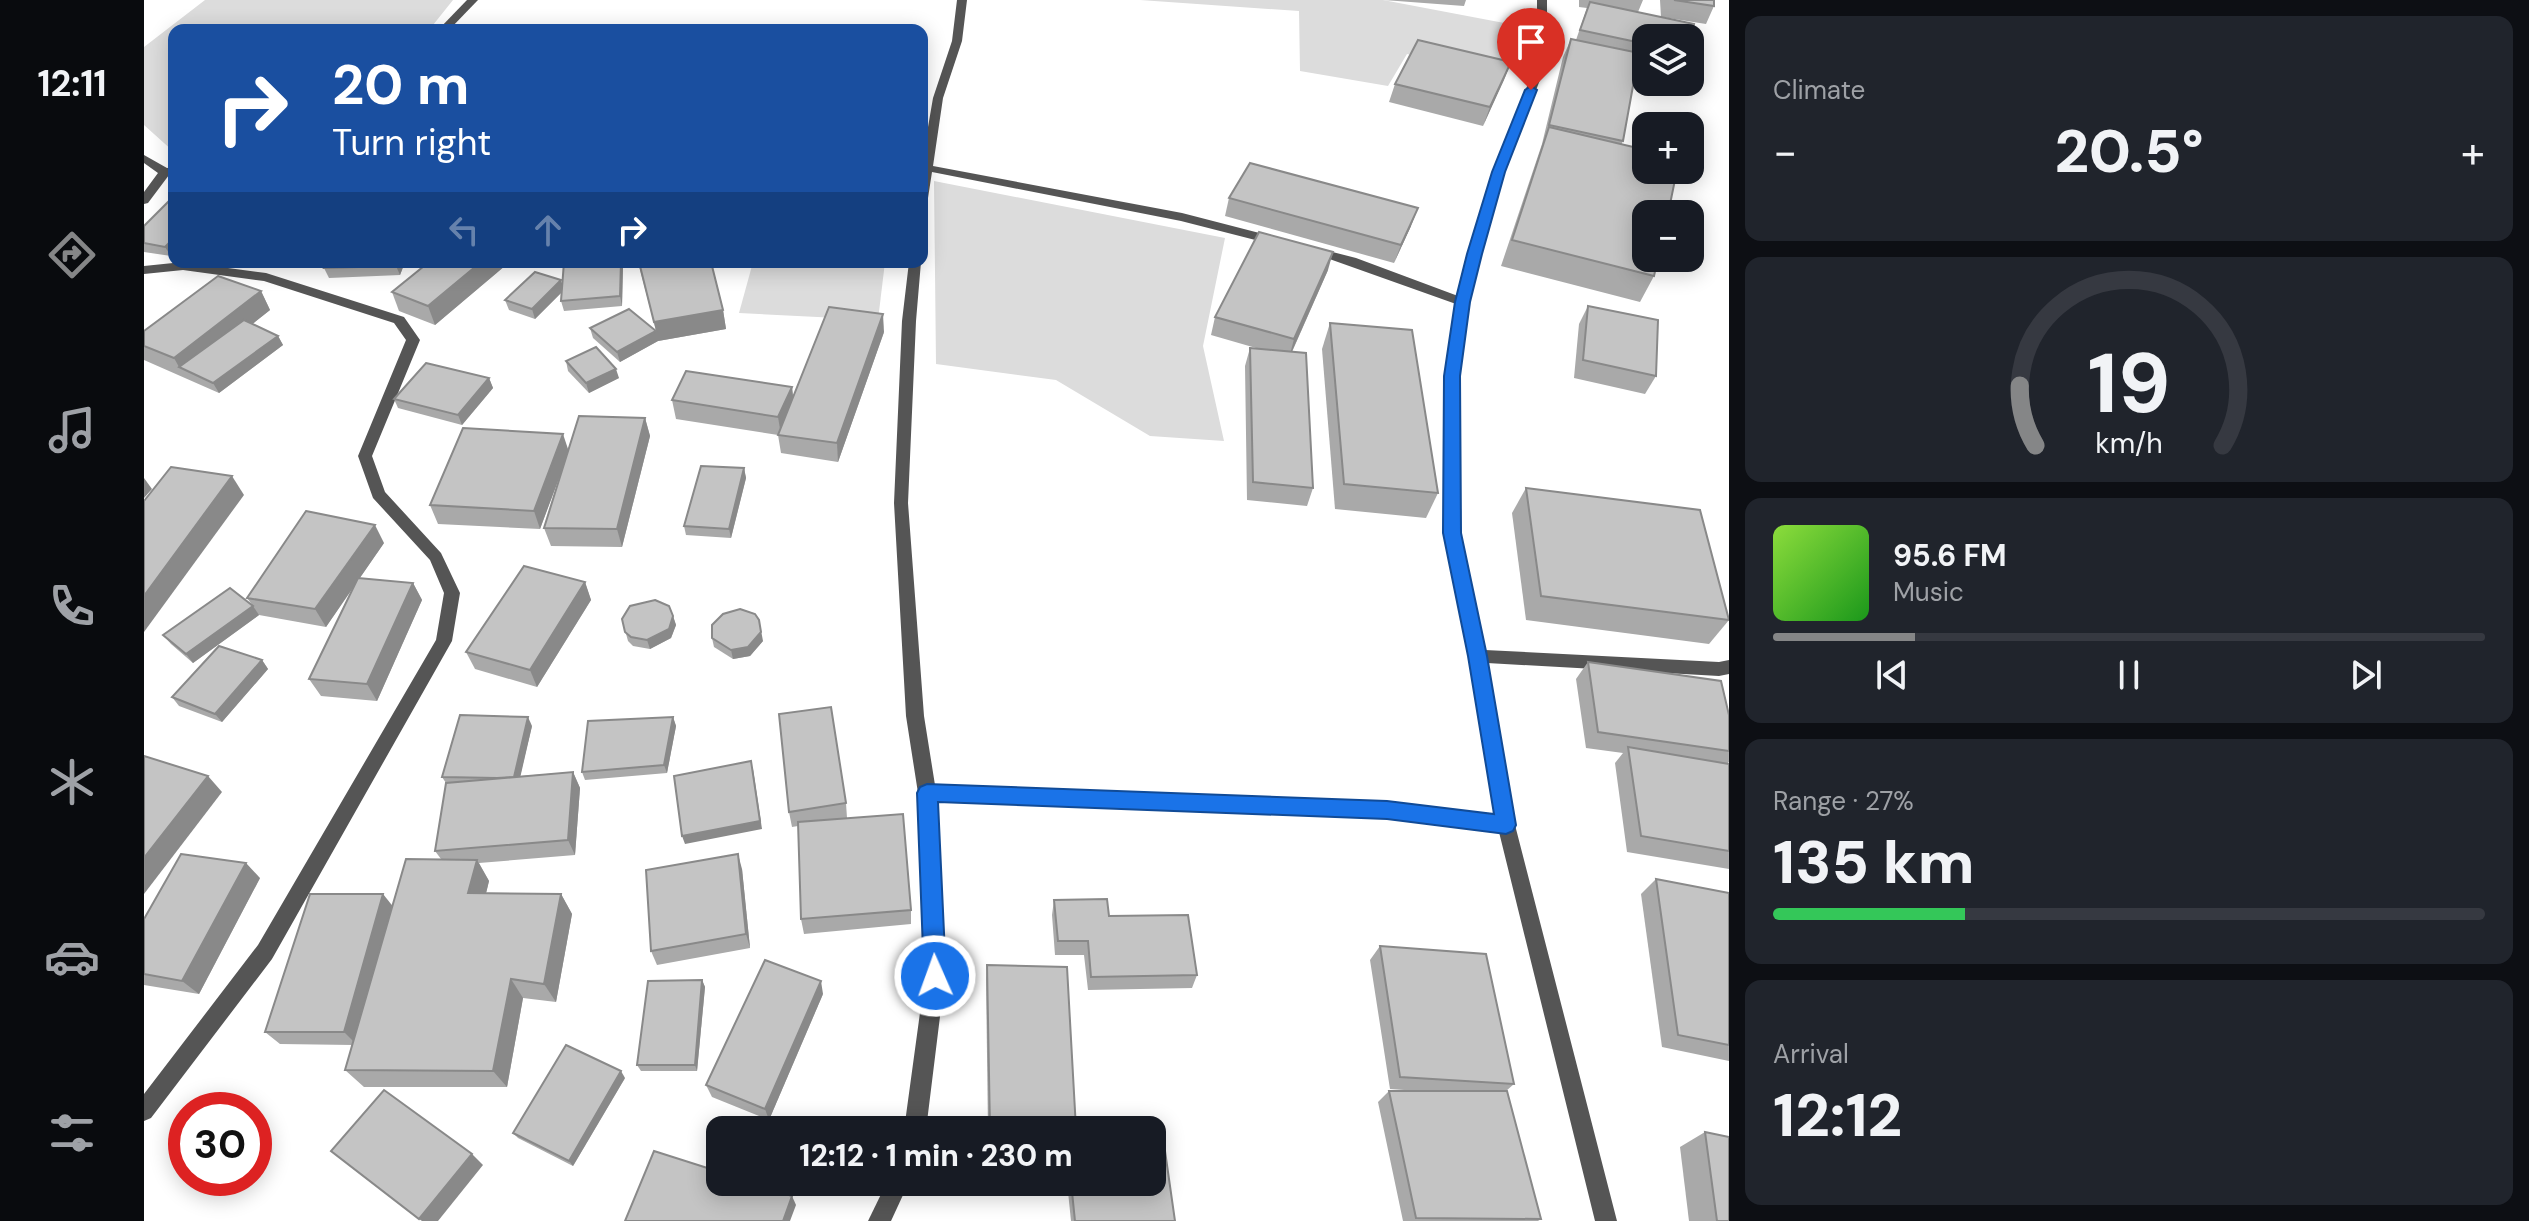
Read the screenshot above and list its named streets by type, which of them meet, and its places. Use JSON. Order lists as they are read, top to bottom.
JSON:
{
  "page": {
    "tabs": "12:11",
    "tile": [
      "Climate",
      ["Range · 27%", "135 km"],
      ["Arrival", "12:12"]
    ],
    "map_buttons": ["+", "−"],
    "turn": ["20 m", "Turn right"],
    "heat": ["−", "20.5°", "+"],
    "song": ["95.6 FM", "Music"],
    "limit": "30",
    "trip": "12:12 · 1 min · 230 m",
    "gauge": ["19", "km/h"]
  }
}
